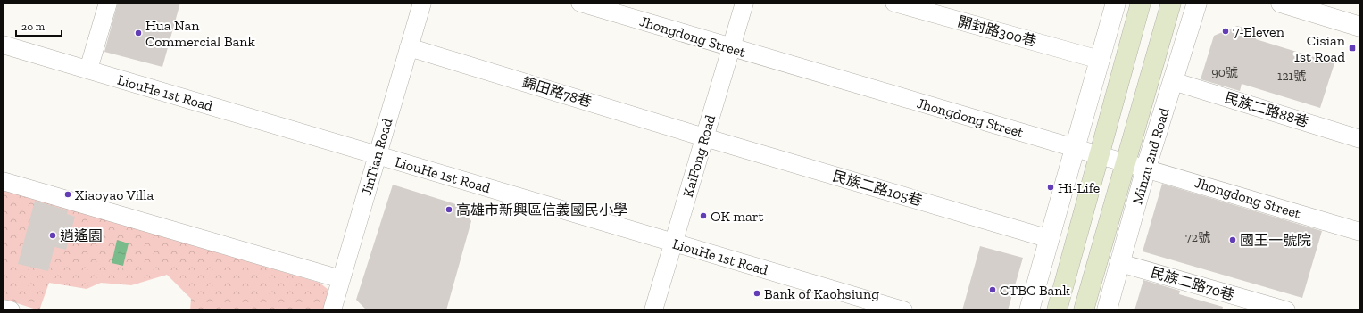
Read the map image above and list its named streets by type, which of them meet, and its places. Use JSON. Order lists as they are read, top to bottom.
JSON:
{
  "streets": {
    "main road": ["Minzu 2nd Road"],
    "street": [
      "開封路300巷",
      "Jhongdong Street",
      "錦田路78巷",
      "LiouHe 1st Road",
      "民族二路88巷",
      "KaiFong Road",
      "JinTian Road",
      "民族二路105巷",
      "民族二路70巷"
    ]
  },
  "crossings": [
    ["Jhongdong Street", "KaiFong Road"],
    ["Jhongdong Street", "Minzu 2nd Road"],
    ["錦田路78巷", "KaiFong Road"],
    ["錦田路78巷", "JinTian Road"],
    ["錦田路78巷", "民族二路105巷"],
    ["LiouHe 1st Road", "KaiFong Road"],
    ["LiouHe 1st Road", "JinTian Road"],
    ["民族二路88巷", "Minzu 2nd Road"],
    ["KaiFong Road", "民族二路105巷"],
    ["Minzu 2nd Road", "民族二路70巷"]
  ],
  "places": {
    "other": [
      "7-Eleven",
      "Hua Nan Commercial Bank",
      "Hi-Life",
      "Xiaoyao Villa",
      "高雄市新興區信義國民小學",
      "OK mart",
      "逍遙園",
      "國王一號院",
      "CTBC Bank",
      "Bank of Kaohsiung"
    ],
    "transit": ["Cisian 1st Road"]
  },
  "house_numbers": ["90號", "121號", "72號"],
  "scale_bar": "20 m"
}
